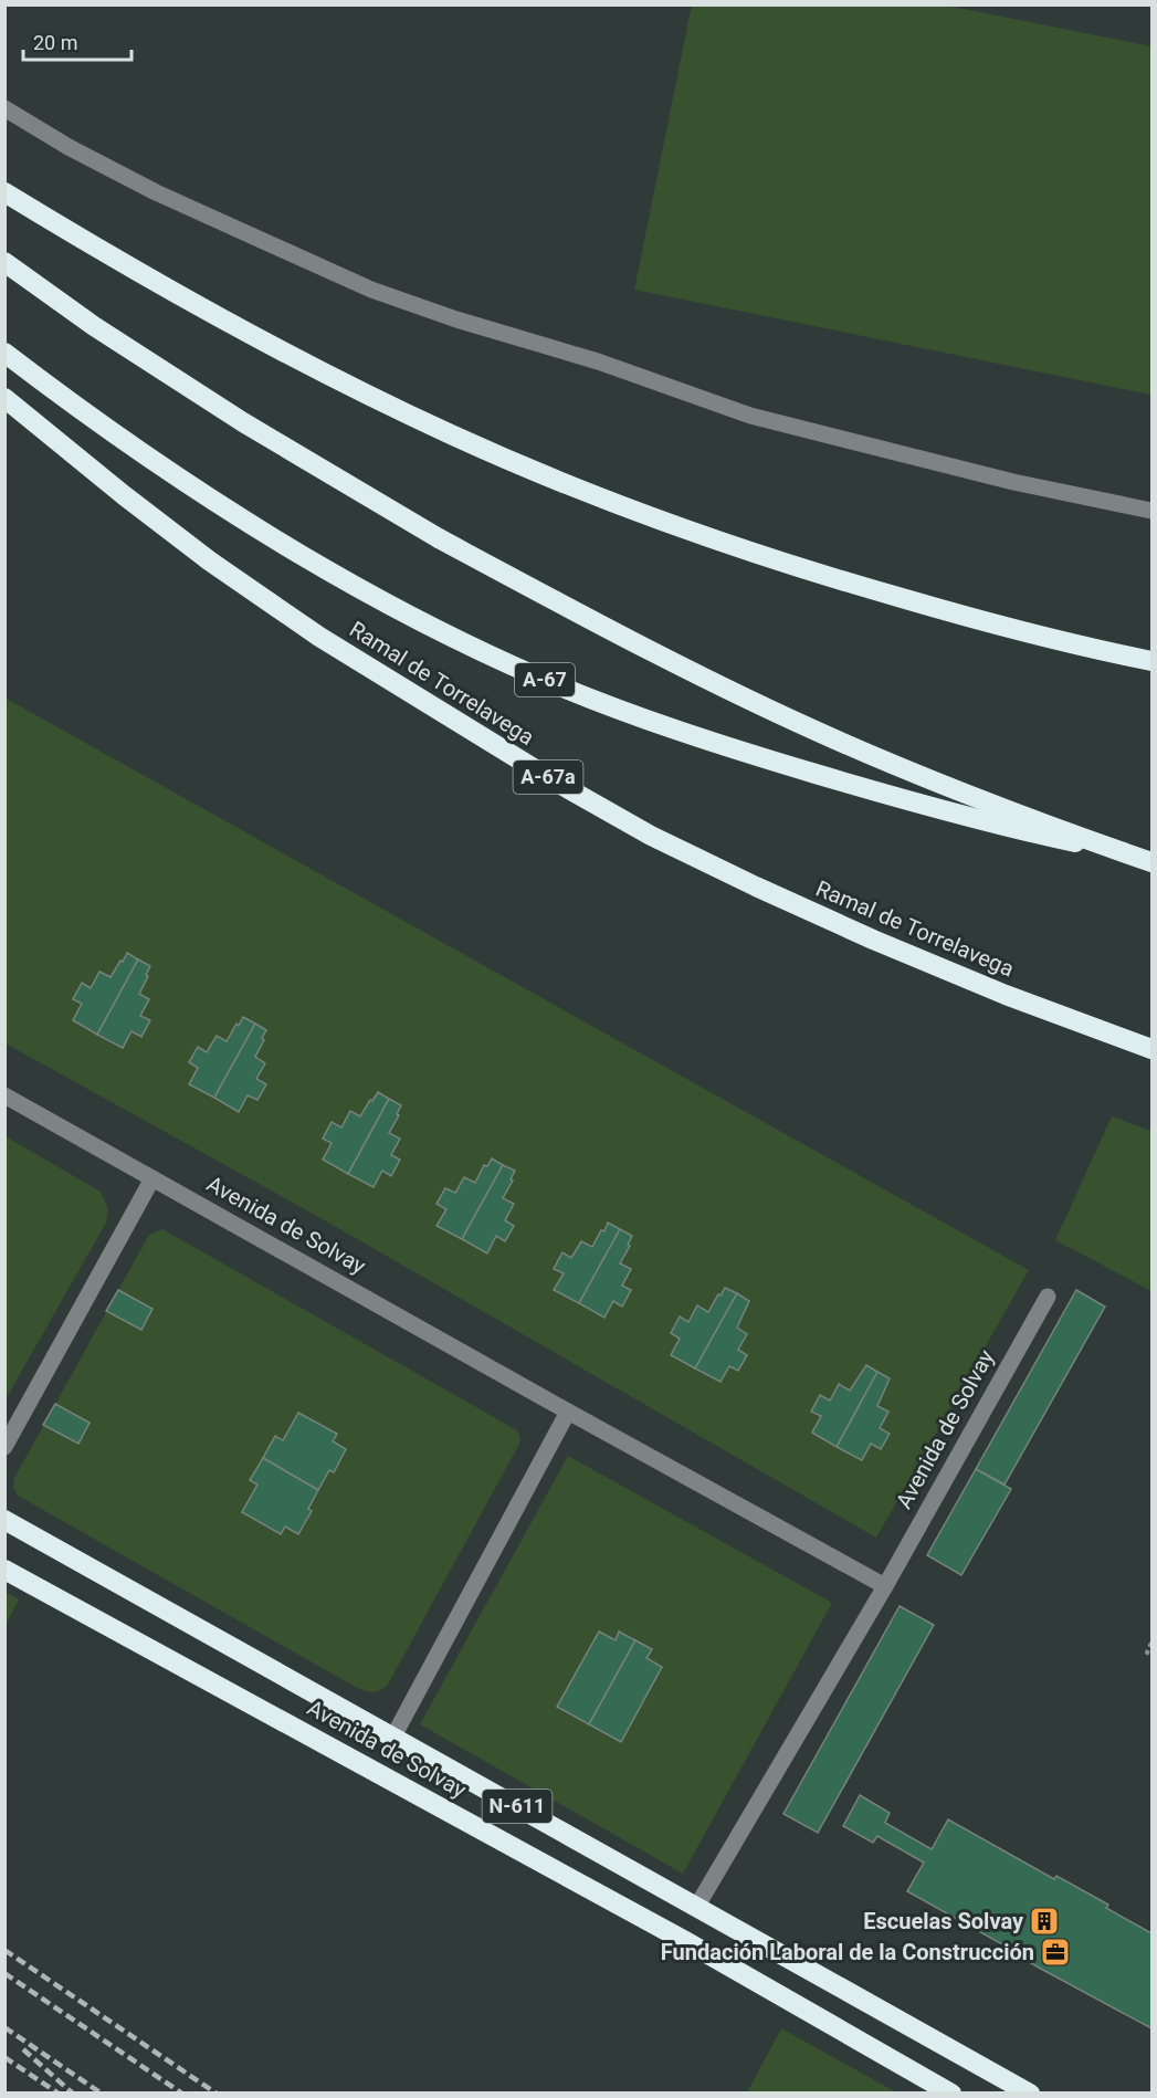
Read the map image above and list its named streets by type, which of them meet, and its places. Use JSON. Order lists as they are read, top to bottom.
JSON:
{
  "streets": {
    "highway": [
      "A-67",
      "Ramal de Torrelavega",
      "A-67a",
      "Avenida de Solvay",
      "N-611"
    ]
  },
  "places": {
    "building": ["Escuelas Solvay"],
    "office": ["Fundación Laboral de la Construcción"]
  },
  "scale_bar": "20 m"
}
